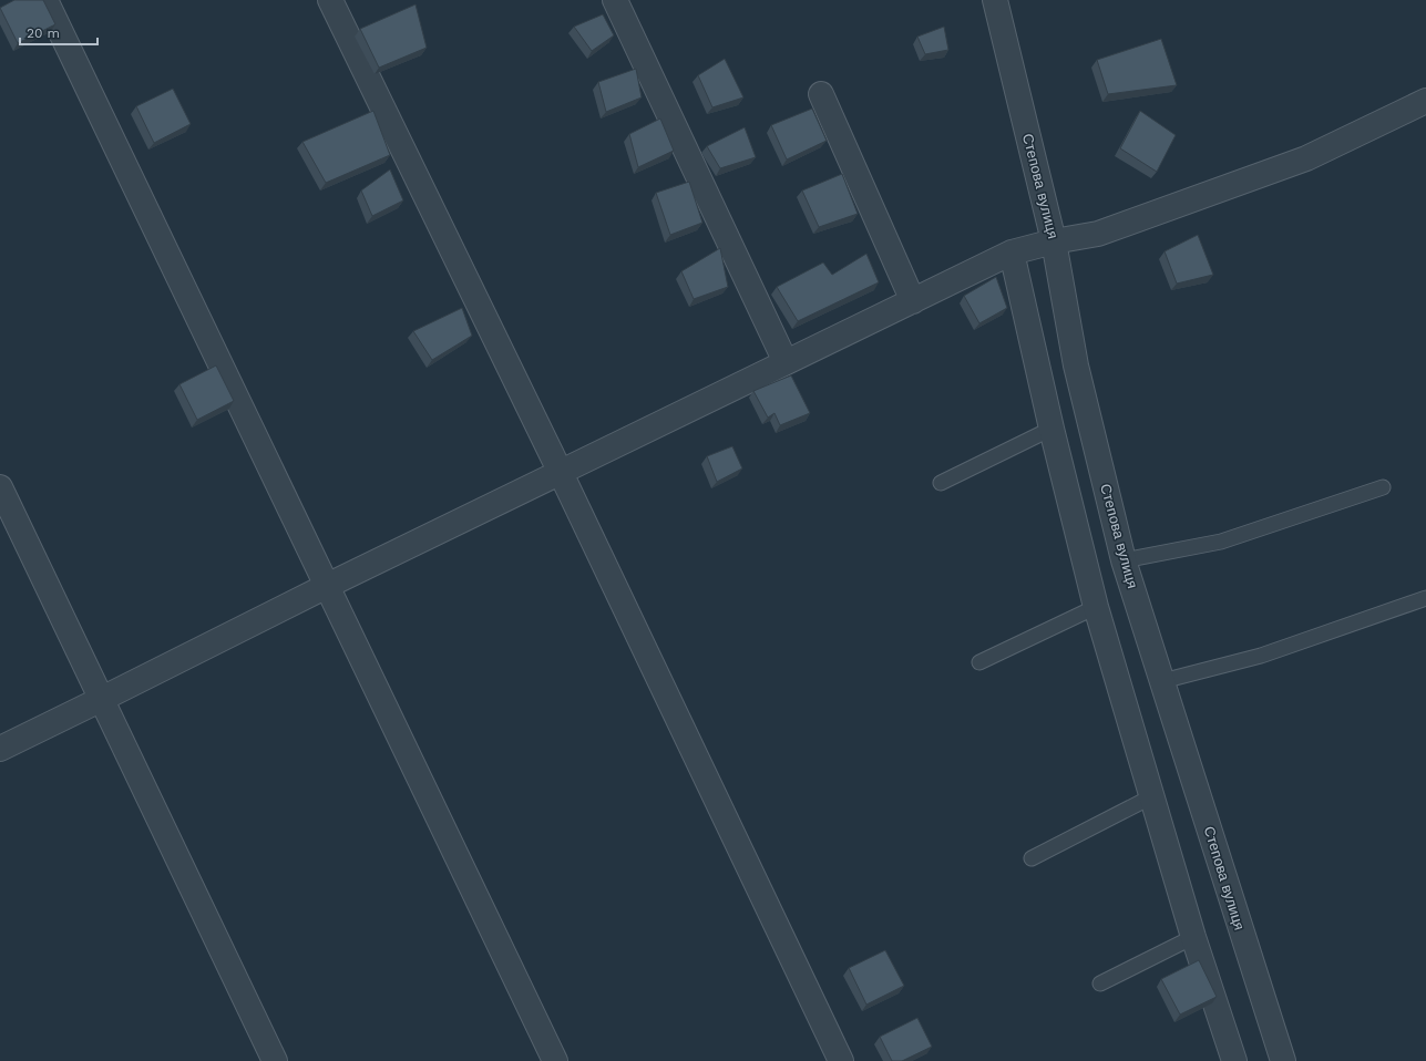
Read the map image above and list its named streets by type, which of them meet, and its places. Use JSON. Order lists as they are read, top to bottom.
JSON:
{
  "streets": {
    "street": ["Степова вулиця"]
  },
  "scale_bar": "20 m"
}
